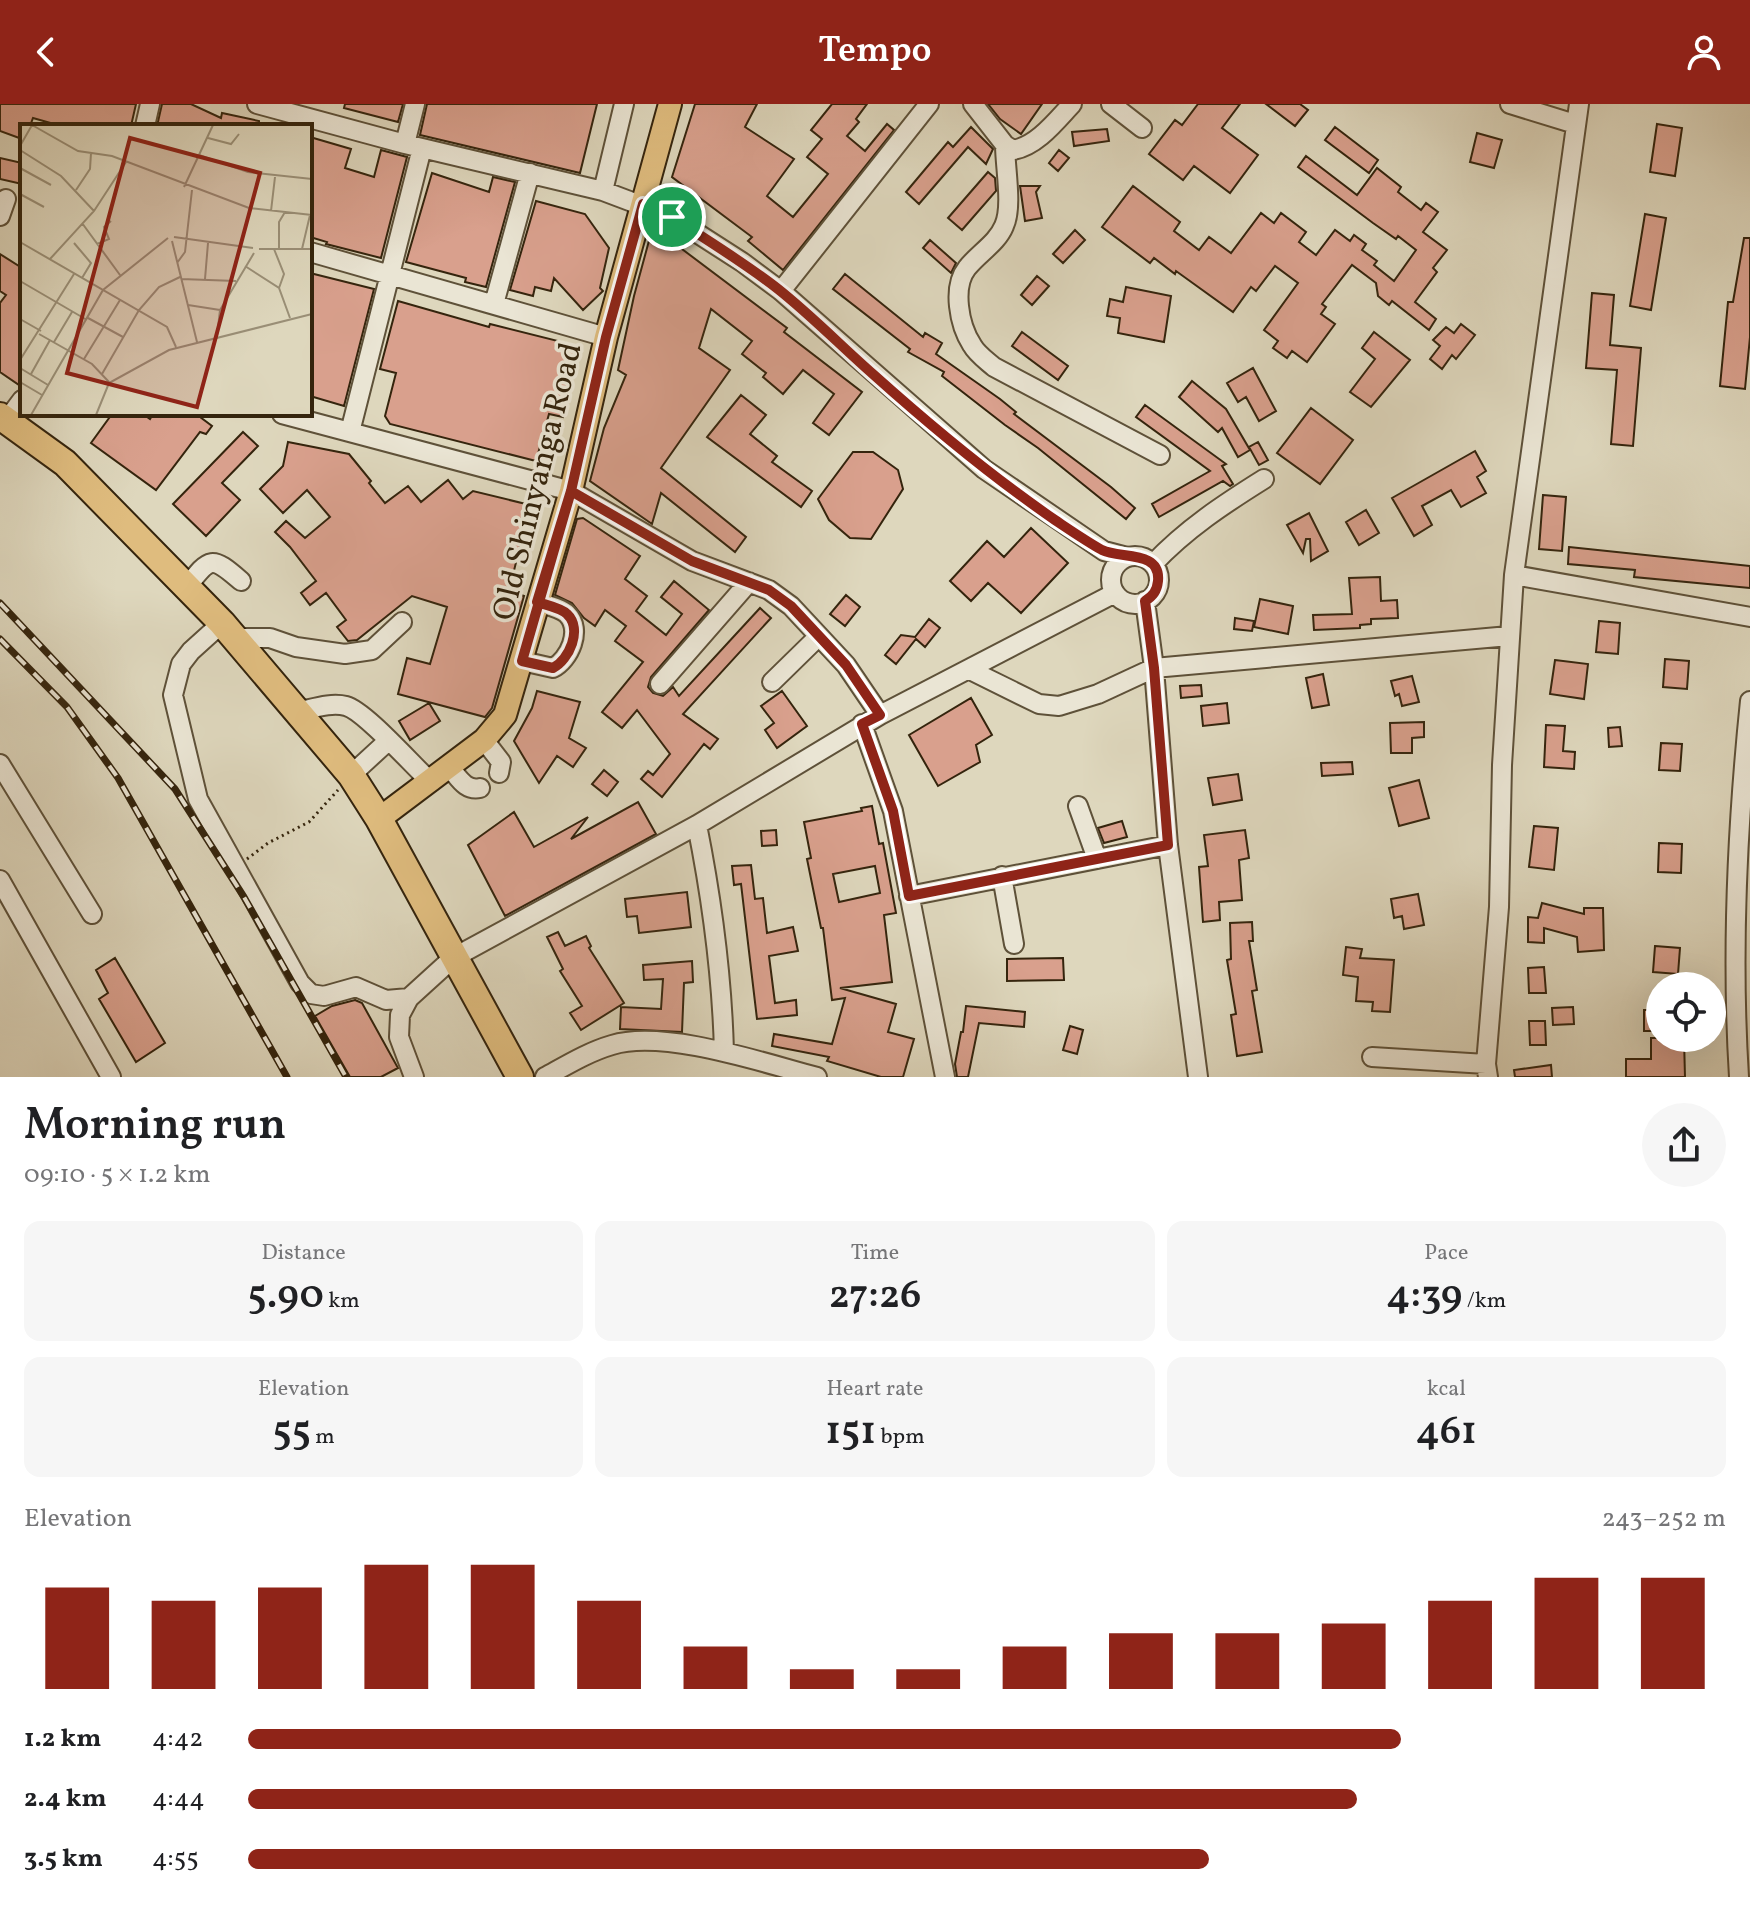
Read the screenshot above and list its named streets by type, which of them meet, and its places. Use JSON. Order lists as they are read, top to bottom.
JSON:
{
  "streets": {
    "main road": ["Old Shinyanga Road"]
  },
  "page": {
    "header": "Tempo",
    "heading": ["Morning run", "09:10 · 5 × 1.2 km"],
    "stats": [
      ["Distance", "5.90 km"],
      ["Time", "27:26"],
      ["Pace", "4:39 /km"],
      ["Elevation", "55 m"],
      ["Heart rate", "151 bpm"],
      ["kcal", "461"]
    ],
    "chart": ["Elevation", "243–252 m"],
    "list": [
      {
        "name": "1.2 km",
        "note": "4:42"
      },
      {
        "name": "2.4 km",
        "note": "4:44"
      },
      {
        "name": "3.5 km",
        "note": "4:55"
      }
    ]
  }
}
